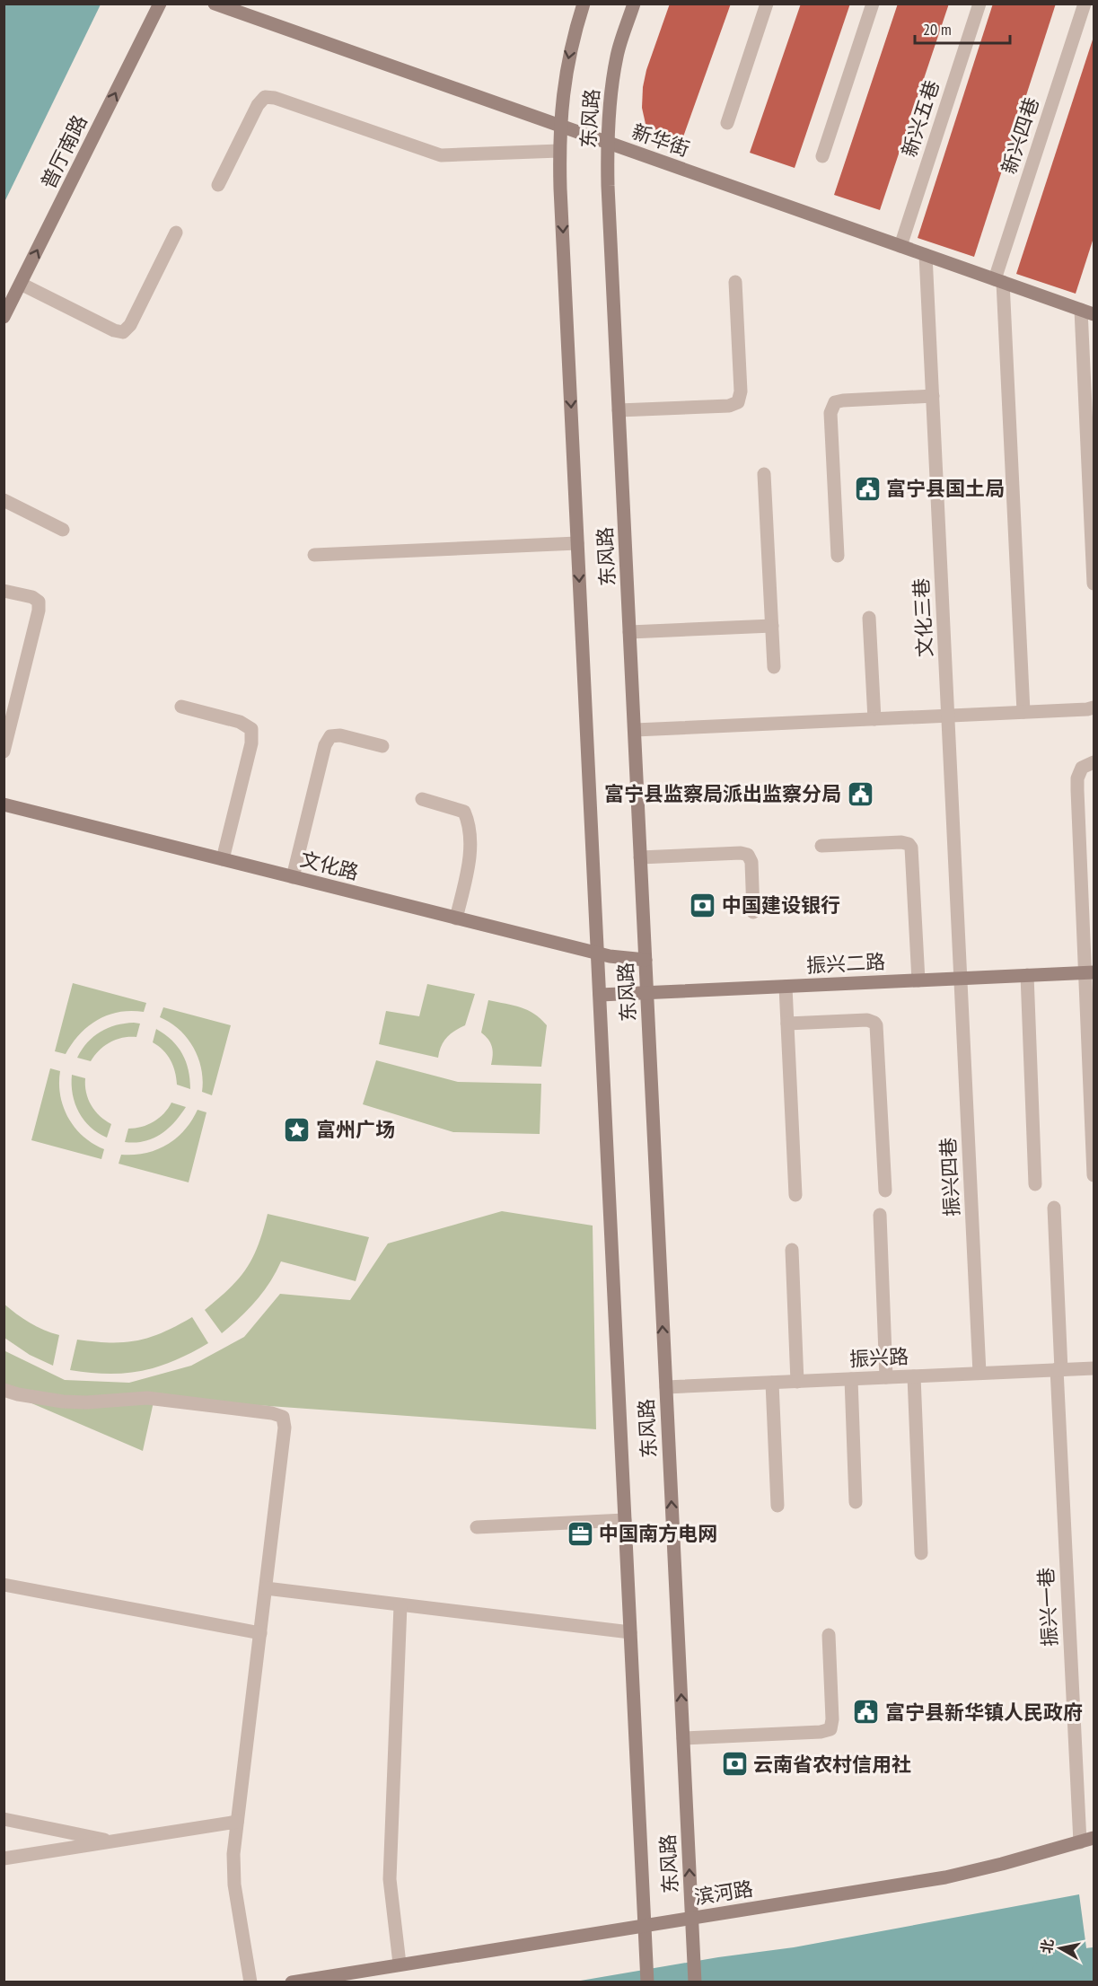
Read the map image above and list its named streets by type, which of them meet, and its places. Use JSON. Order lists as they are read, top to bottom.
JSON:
{
  "streets": {
    "main road": [
      "东风路",
      "新华街",
      "普厅南路",
      "文化路",
      "振兴二路",
      "滨河路"
    ],
    "street": [
      "新兴五巷",
      "新兴四巷",
      "文化三巷",
      "振兴四巷",
      "振兴路",
      "振兴一巷"
    ]
  },
  "crossings": [
    ["东风路", "新华街"],
    ["东风路", "文化路"],
    ["东风路", "振兴二路"],
    ["东风路", "振兴路"],
    ["东风路", "滨河路"],
    ["新兴五巷", "新华街"],
    ["新兴四巷", "新华街"],
    ["新华街", "文化三巷"],
    ["文化三巷", "振兴二路"],
    ["文化三巷", "振兴四巷"],
    ["振兴二路", "振兴四巷"],
    ["振兴四巷", "振兴路"],
    ["振兴路", "振兴一巷"],
    ["振兴一巷", "滨河路"]
  ],
  "one_way": ["普厅南路"],
  "places": {
    "public building": ["富宁县国土局", "富宁县监察局派出监察分局", "富宁县新华镇人民政府"],
    "bank": ["中国建设银行", "云南省农村信用社"],
    "place": ["富州广场"],
    "office": ["中国南方电网"]
  },
  "scale_bar": "20 m",
  "north": "left"
}
